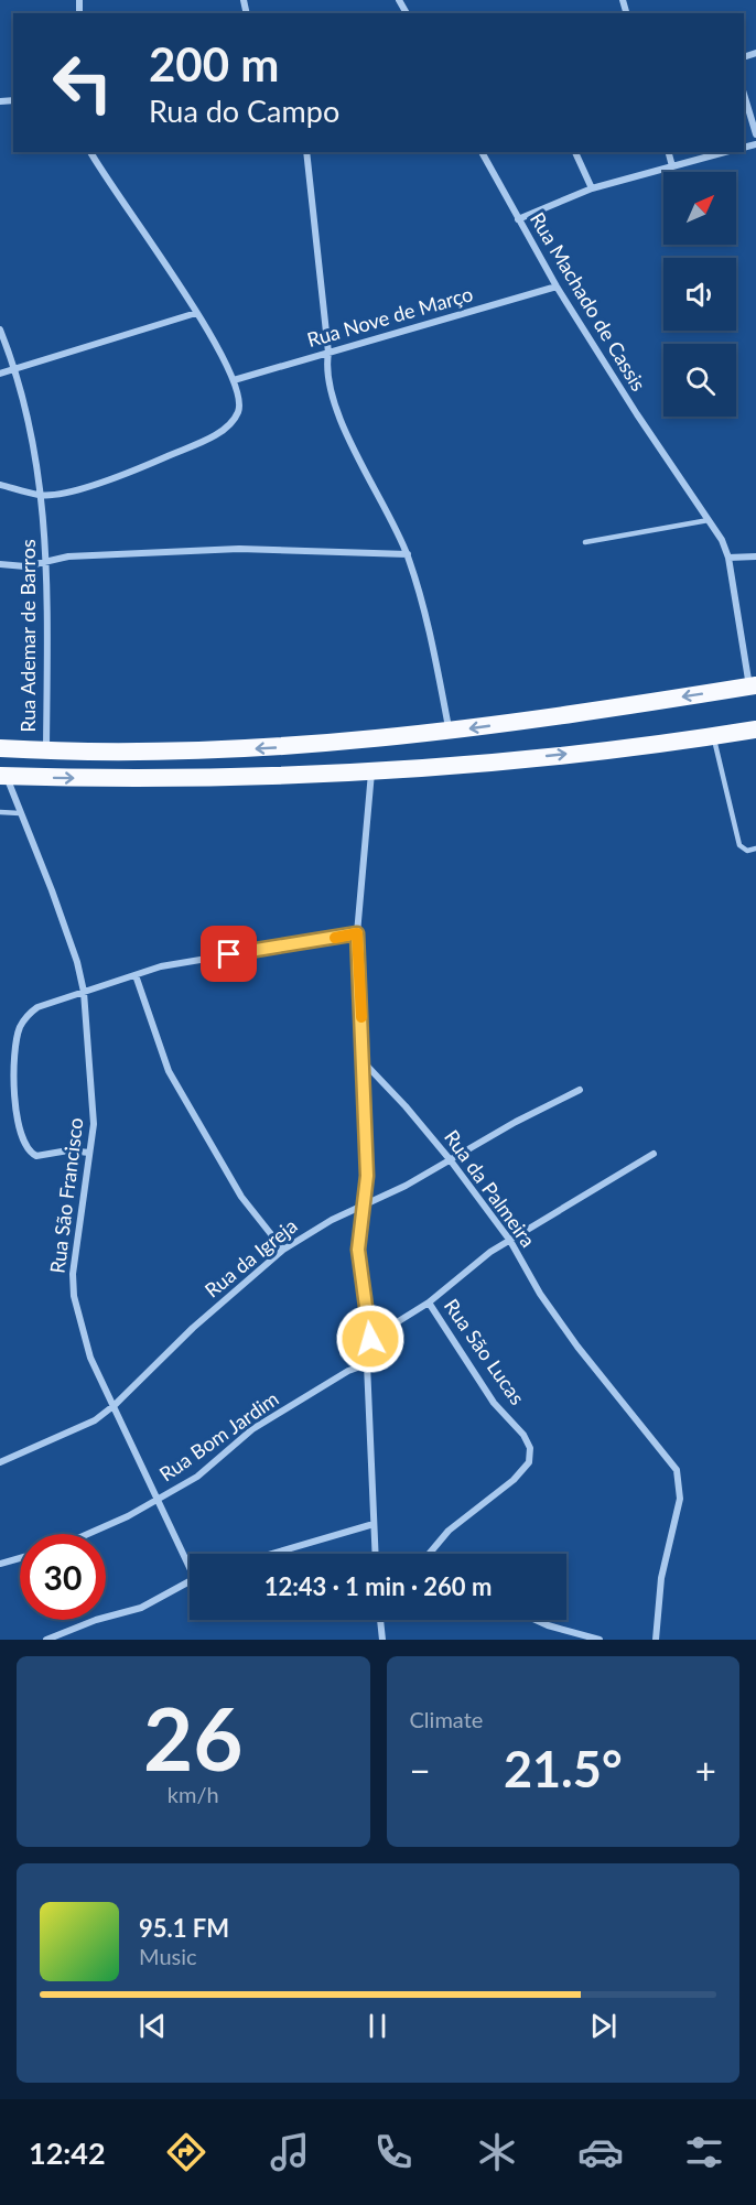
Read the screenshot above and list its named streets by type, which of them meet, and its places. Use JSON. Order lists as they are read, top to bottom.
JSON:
{
  "streets": {
    "street": [
      "Rua Machado de Cassis",
      "Rua Nove de Março",
      "Rua Ademar de Barros",
      "Rua da Palmeira",
      "Rua São Francisco",
      "Rua da Igreja",
      "Rua São Lucas",
      "Rua Bom Jardim"
    ]
  },
  "crossings": [
    ["Rua Machado de Cassis", "Rua Nove de Março"],
    ["Rua da Palmeira", "Rua da Igreja"],
    ["Rua São Francisco", "Rua da Igreja"],
    ["Rua São Francisco", "Rua Bom Jardim"]
  ],
  "north": "top right",
  "page": {
    "turn": ["200 m", "Rua do Campo"],
    "limit": "30",
    "trip": "12:43 · 1 min · 260 m",
    "tile": [
      ["26", "km/h"],
      "Climate"
    ],
    "heat": ["−", "21.5°", "+"],
    "song": ["95.1 FM", "Music"],
    "tabs": "12:42"
  }
}
